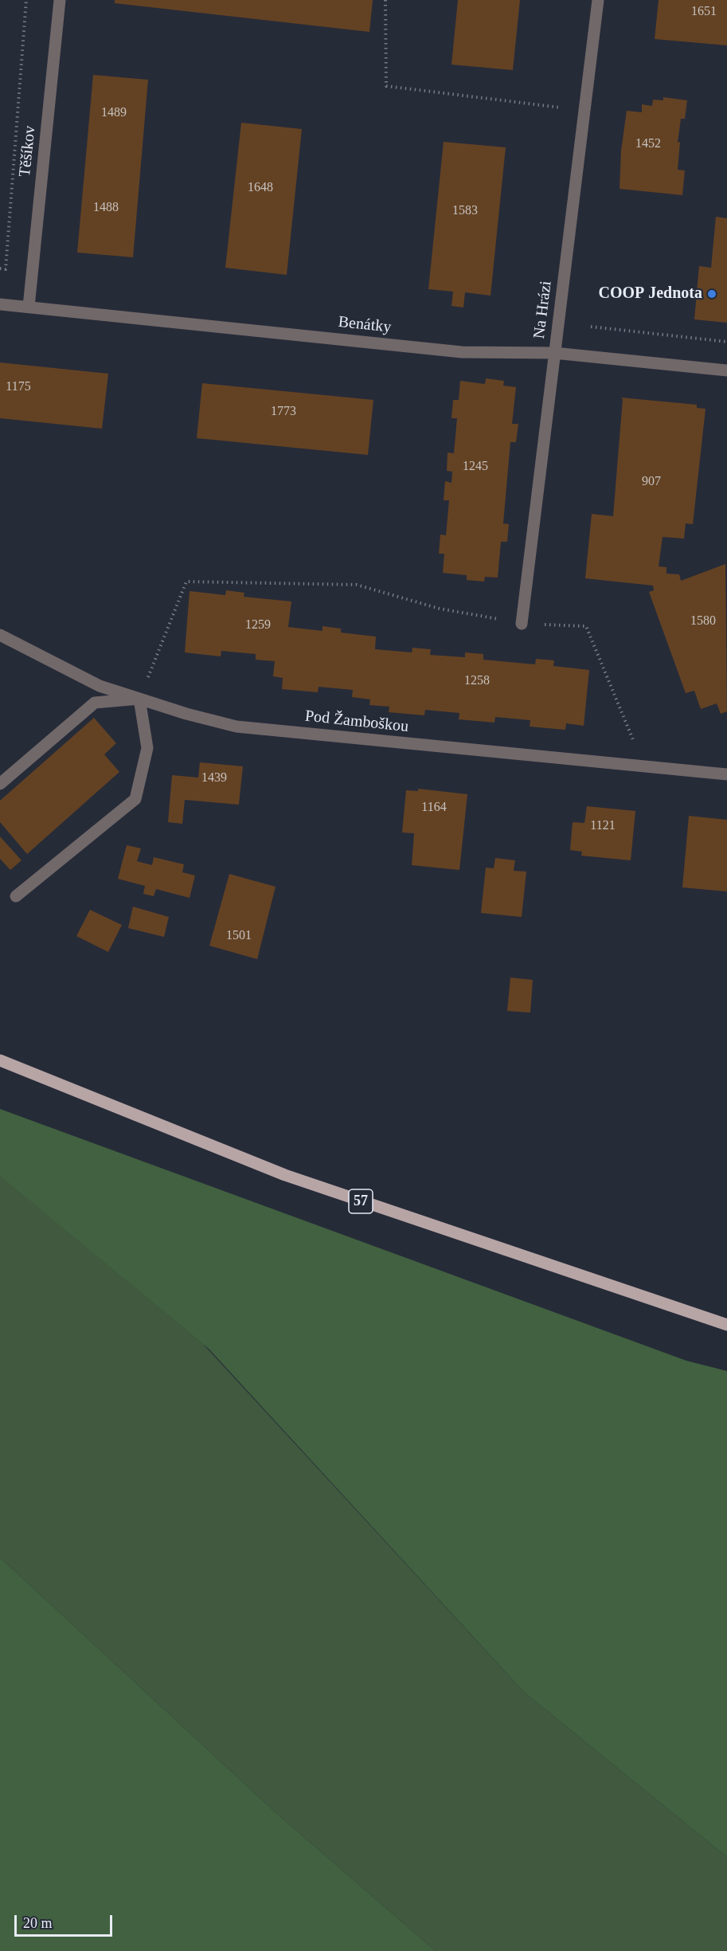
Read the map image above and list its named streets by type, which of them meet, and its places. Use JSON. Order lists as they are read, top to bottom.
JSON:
{
  "streets": {
    "main road": ["57"],
    "street": [
      "Těšíkov",
      "Na Hrázi",
      "Benátky",
      "Pod Žamboškou"
    ]
  },
  "crossings": [
    ["Těšíkov", "Benátky"],
    ["Na Hrázi", "Benátky"]
  ],
  "places": ["COOP Jednota"],
  "house_numbers": [
    "1651",
    "1489",
    "1452",
    "1648",
    "1488",
    "1583",
    "1175",
    "1773",
    "1245",
    "907",
    "1580",
    "1259",
    "1258",
    "1439",
    "1164",
    "1121",
    "1501"
  ],
  "scale_bar": "20 m"
}
